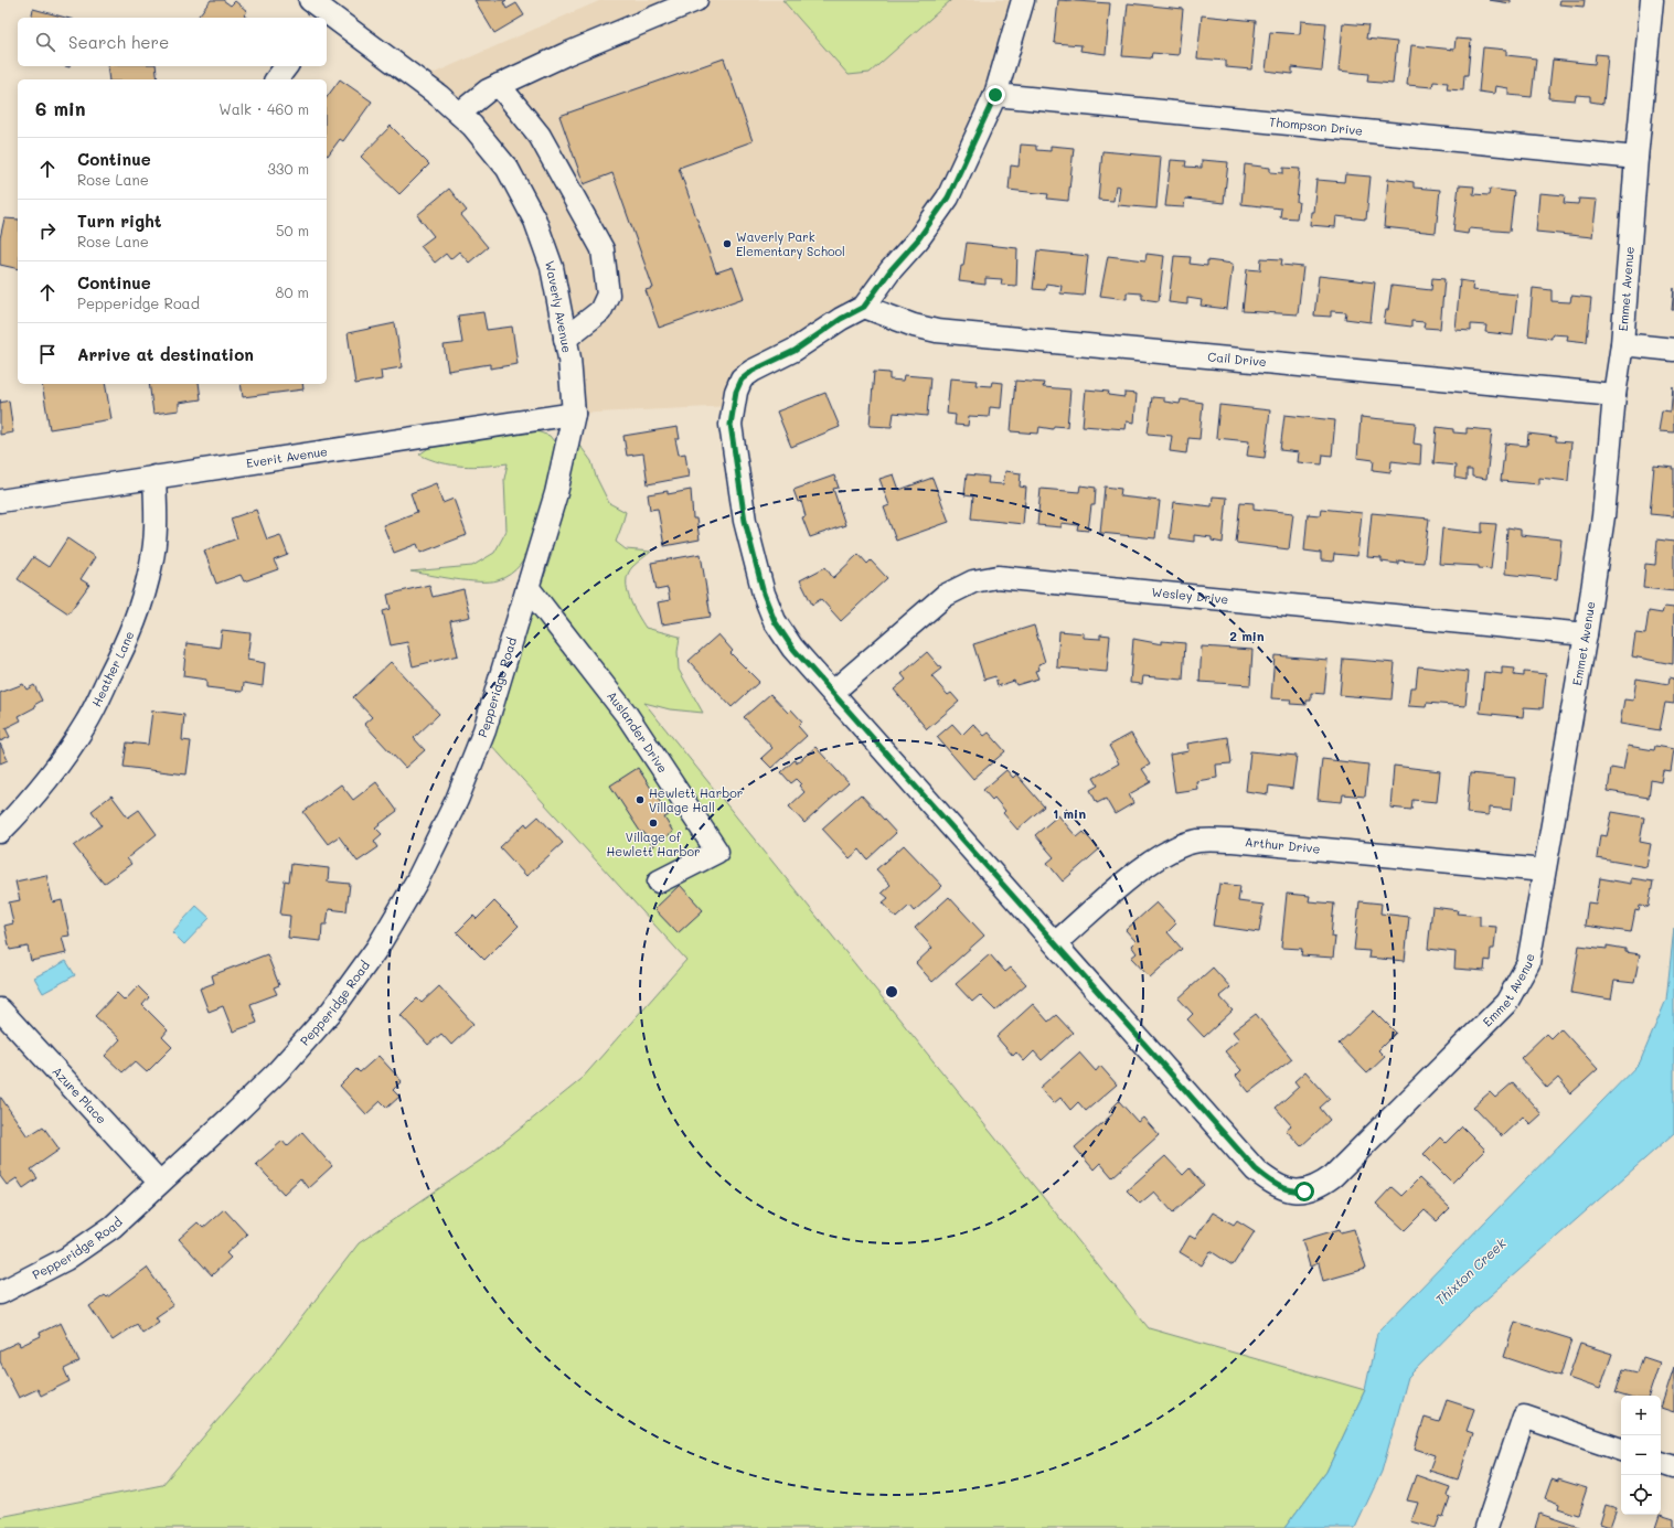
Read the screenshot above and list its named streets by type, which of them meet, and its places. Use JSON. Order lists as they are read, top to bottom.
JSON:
{
  "streets": {
    "street": [
      "Thompson Drive",
      "Emmet Avenue",
      "Waverly Avenue",
      "Cail Drive",
      "Everit Avenue",
      "Wesley Drive",
      "Heather Lane",
      "Pepperidge Road",
      "Auslander Drive",
      "Arthur Drive",
      "Azure Place"
    ]
  },
  "crossings": [
    ["Thompson Drive", "Emmet Avenue"],
    ["Emmet Avenue", "Cail Drive"],
    ["Emmet Avenue", "Wesley Drive"],
    ["Emmet Avenue", "Arthur Drive"],
    ["Waverly Avenue", "Everit Avenue"],
    ["Waverly Avenue", "Pepperidge Road"],
    ["Waverly Avenue", "Auslander Drive"],
    ["Everit Avenue", "Heather Lane"],
    ["Pepperidge Road", "Auslander Drive"],
    ["Pepperidge Road", "Azure Place"]
  ],
  "water": ["Thixton Creek"],
  "places": ["Waverly Park Elementary School", "Hewlett Harbor Village Hall", "Village of Hewlett Harbor"],
  "page": {
    "search": "Search here",
    "heading": ["6 min", "Walk · 460 m"],
    "list": [
      ["Continue", "Rose Lane", "330 m"],
      ["Turn right", "Rose Lane", "50 m"],
      ["Continue", "Pepperidge Road", "80 m"],
      "Arrive at destination"
    ],
    "map_buttons": ["+", "−"]
  },
  "rings": ["2 min", "1 min"]
}
